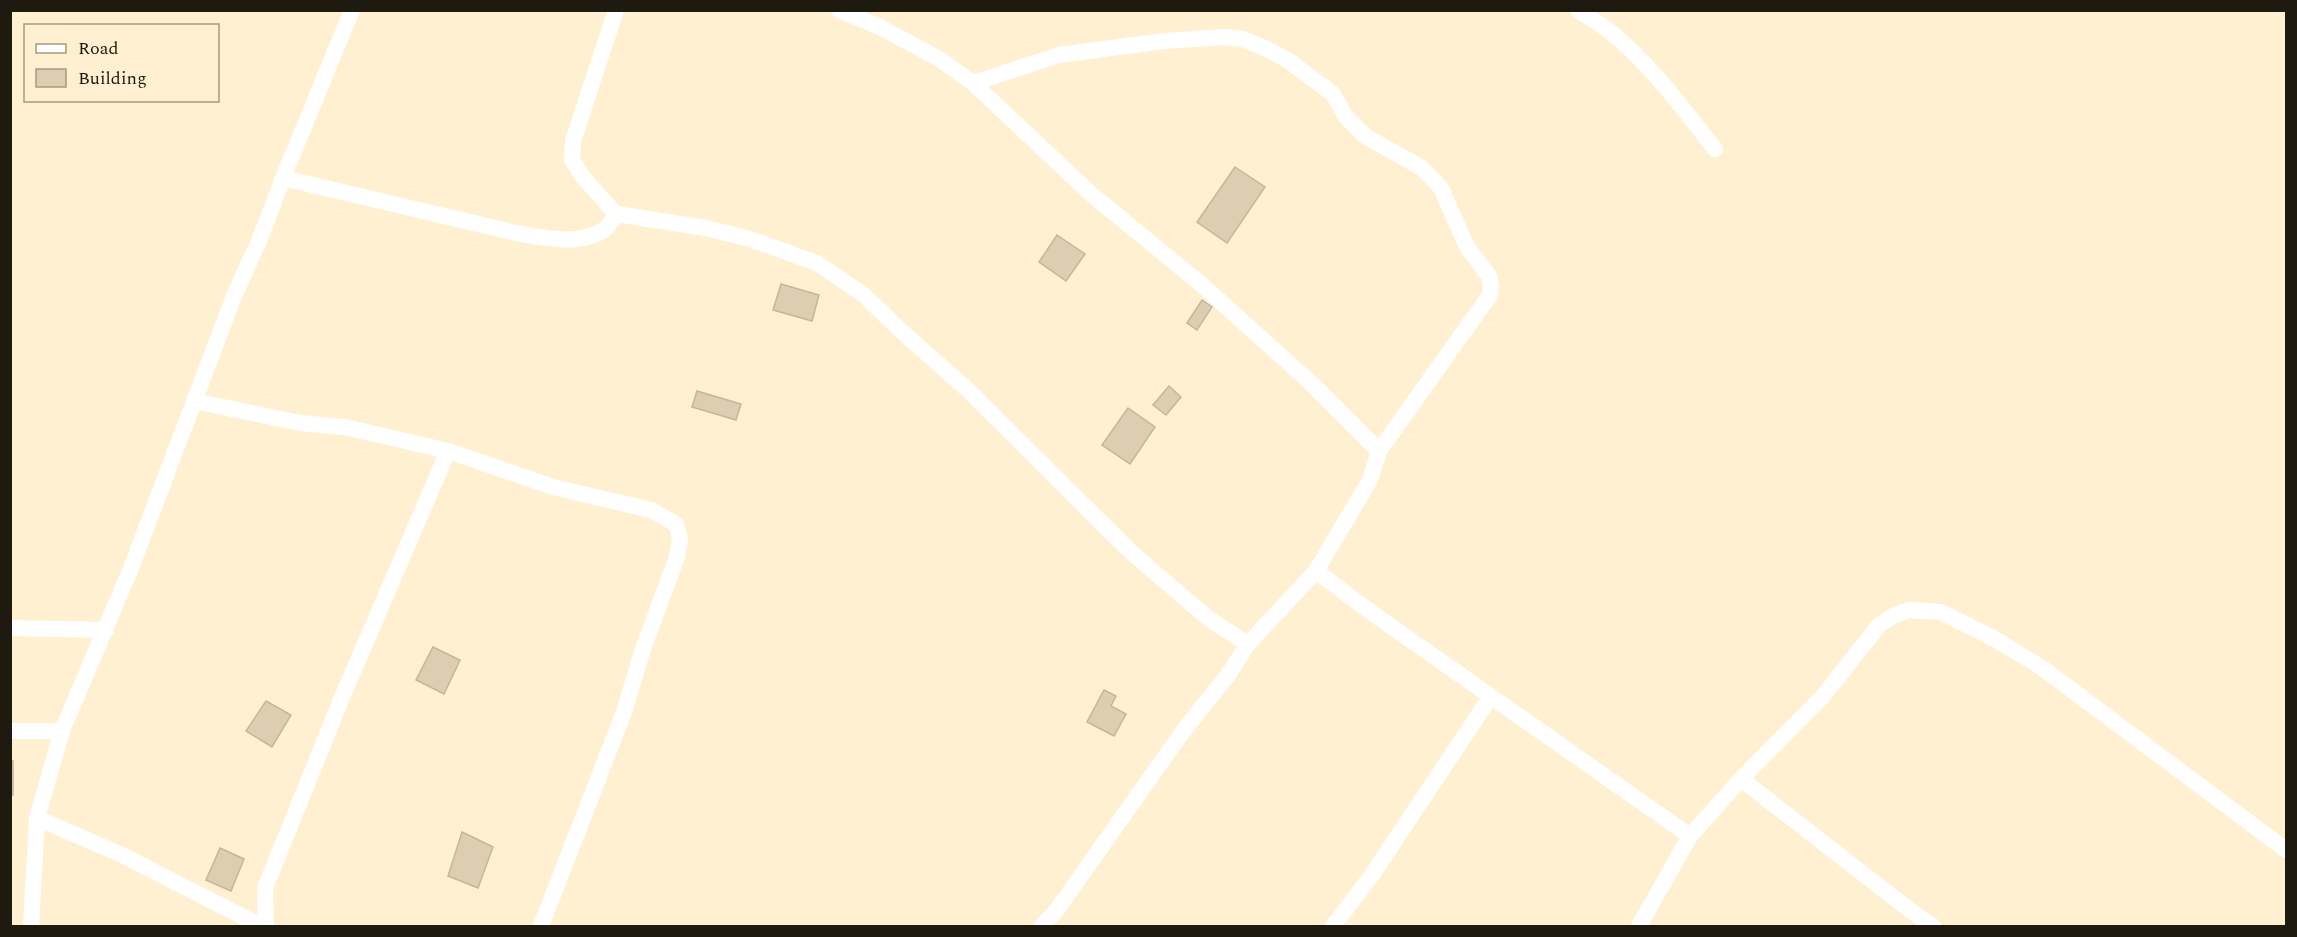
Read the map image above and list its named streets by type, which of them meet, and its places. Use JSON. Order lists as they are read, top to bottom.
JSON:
{
  "legend": ["Road", "Building"]
}
